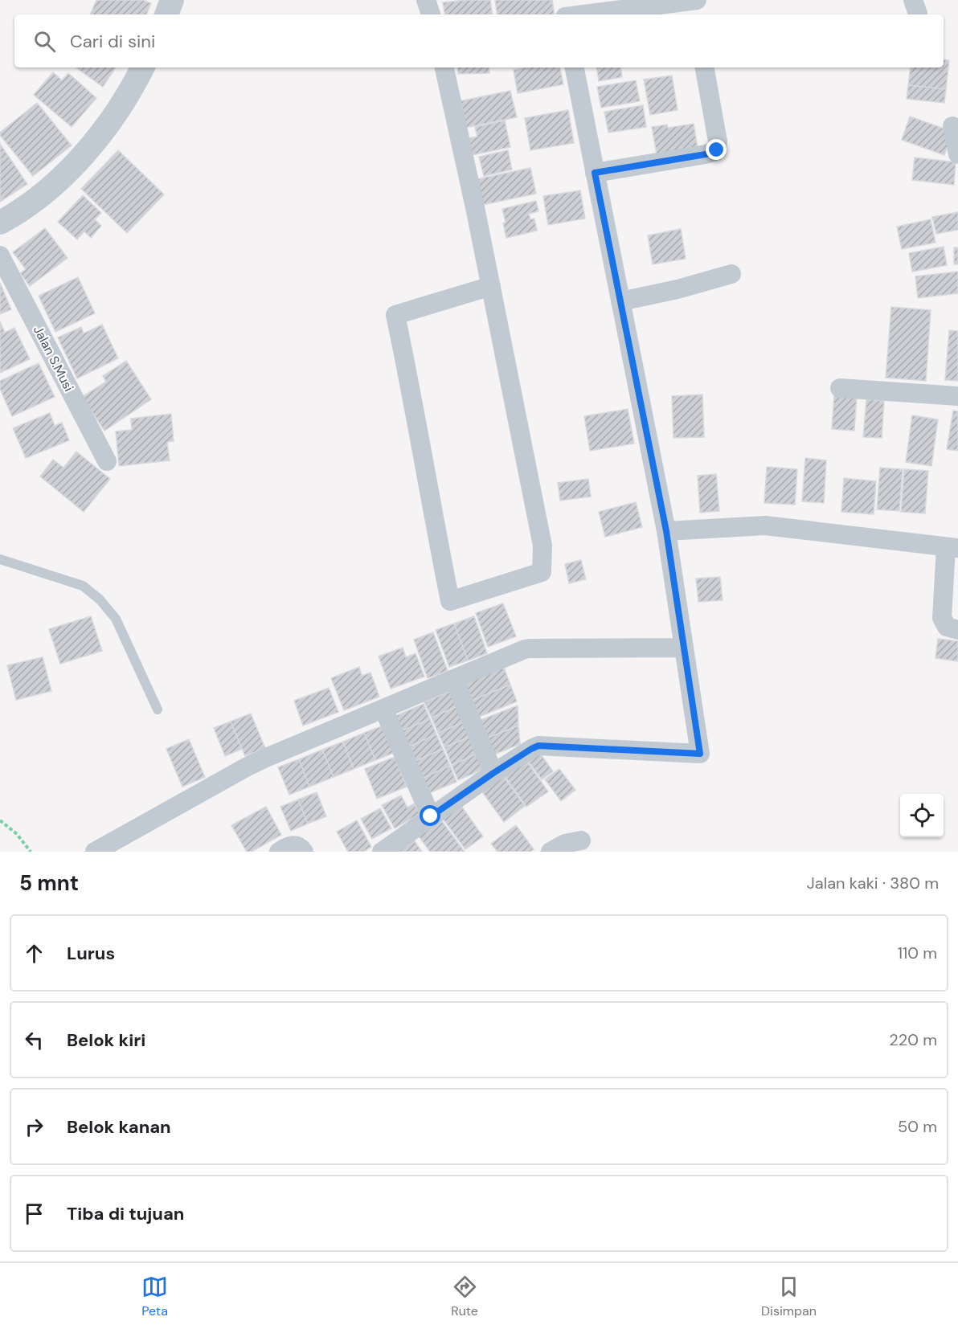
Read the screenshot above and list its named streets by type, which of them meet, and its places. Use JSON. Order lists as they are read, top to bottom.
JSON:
{
  "streets": {
    "street": ["Jalan S.Musi"]
  },
  "page": {
    "search": "Cari di sini",
    "heading": ["5 mnt", "Jalan kaki · 380 m"],
    "list": [
      ["Lurus", "110 m"],
      ["Belok kiri", "220 m"],
      ["Belok kanan", "50 m"],
      "Tiba di tujuan"
    ],
    "nav": ["Peta", "Rute", "Disimpan"]
  }
}
